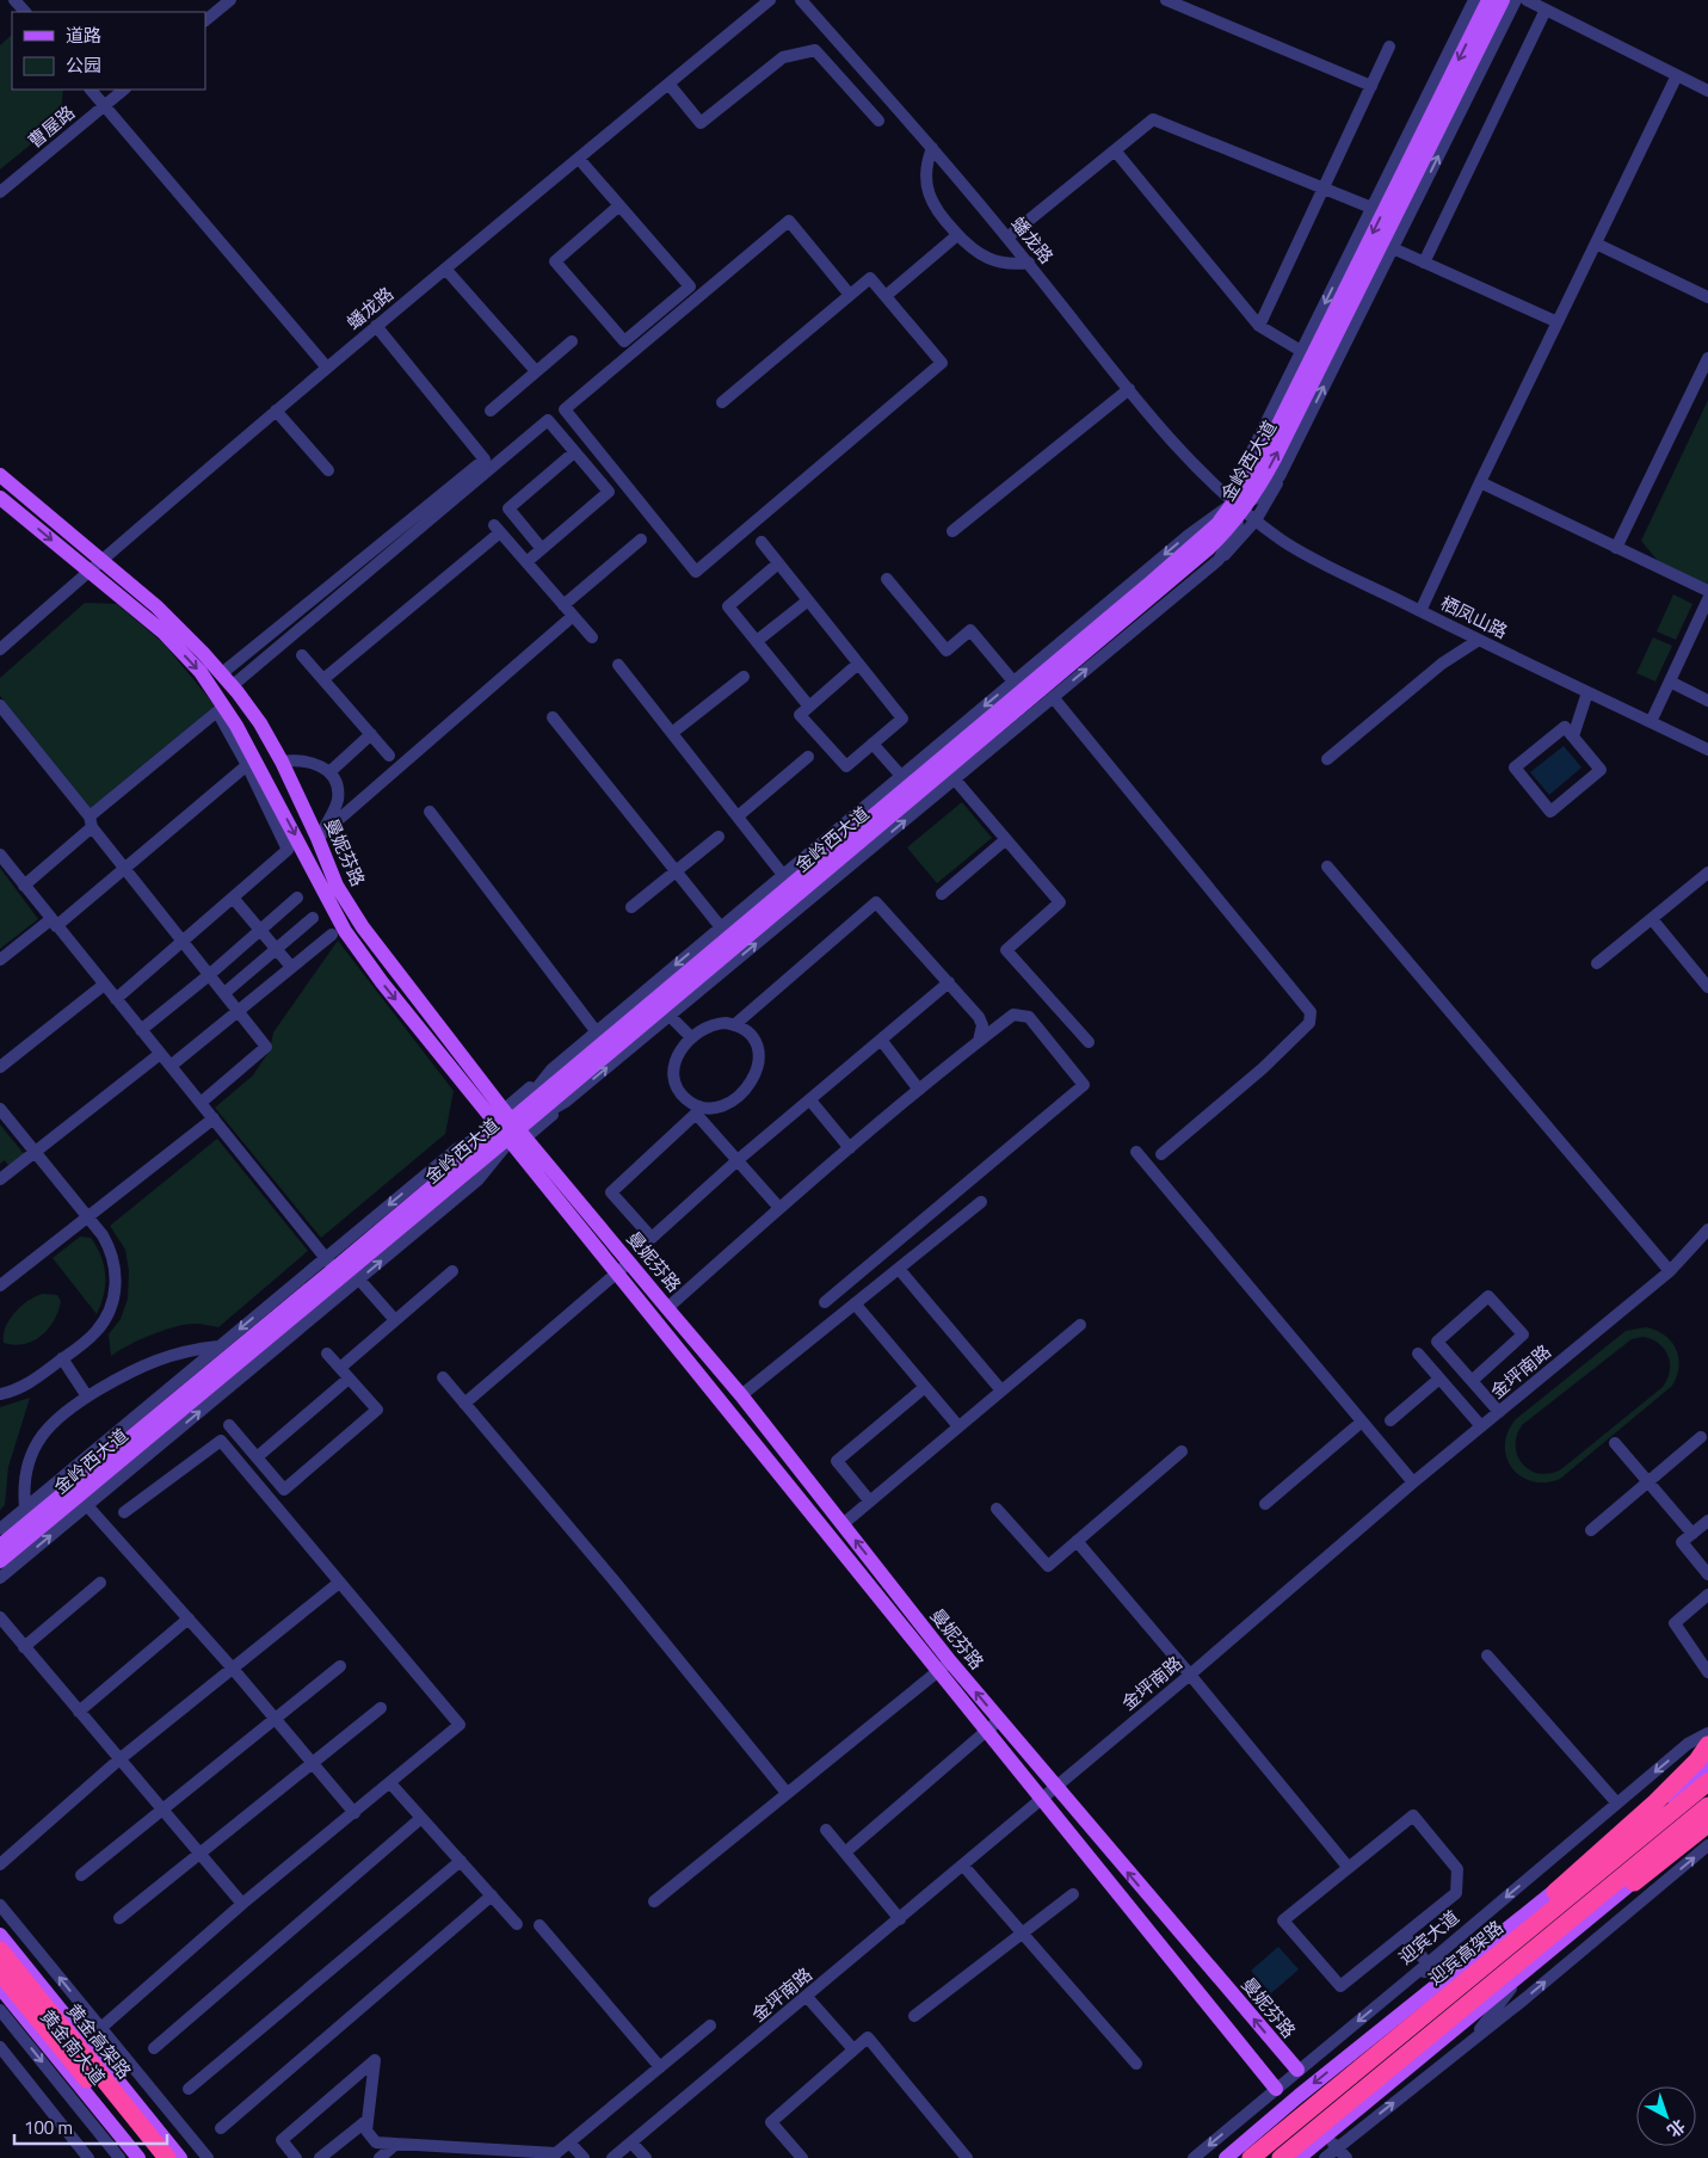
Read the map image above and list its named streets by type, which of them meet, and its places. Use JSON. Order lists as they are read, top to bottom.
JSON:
{
  "streets": {
    "highway": ["迎宾高架路", "黄金高架路"],
    "main road": ["金岭西大道", "曼妮芬路", "黄金南大道"],
    "street": [
      "曹屋路",
      "蟠龙路",
      "栖凤山路",
      "金坪南路",
      "迎宾大道"
    ]
  },
  "crossings": [
    ["蟠龙路", "金岭西大道"],
    ["蟠龙路", "栖凤山路"],
    ["蟠龙路", "曼妮芬路"],
    ["金岭西大道", "栖凤山路"],
    ["金岭西大道", "曼妮芬路"],
    ["曼妮芬路", "金坪南路"],
    ["曼妮芬路", "迎宾大道"]
  ],
  "legend": ["道路", "公园"],
  "scale_bar": "100 m",
  "north": "bottom right"
}
